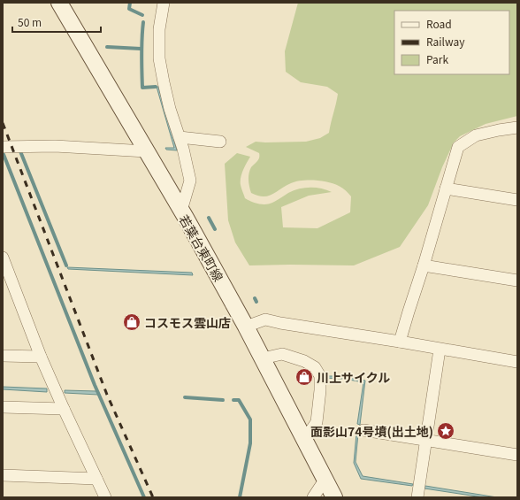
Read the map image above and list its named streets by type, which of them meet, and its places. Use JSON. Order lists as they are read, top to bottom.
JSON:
{
  "streets": {
    "main road": ["若葉台東町線"]
  },
  "places": {
    "shop": ["コスモス雲山店", "川上サイクル"],
    "place": ["面影山74号墳(出土地)"]
  },
  "legend": ["Road", "Railway", "Park"],
  "scale_bar": "50 m"
}
